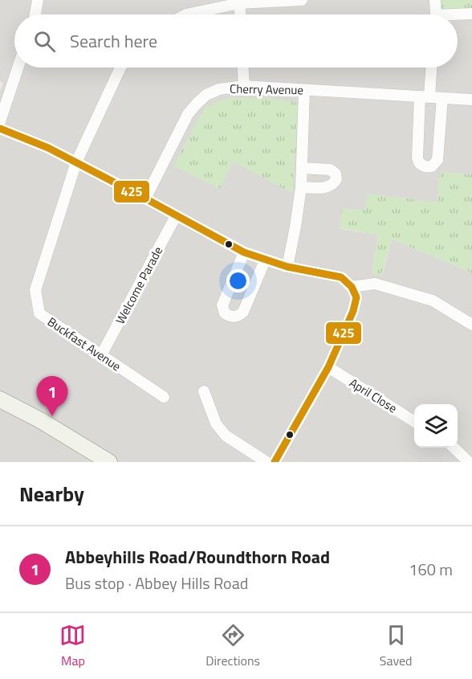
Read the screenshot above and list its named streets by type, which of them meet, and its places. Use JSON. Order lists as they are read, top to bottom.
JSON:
{
  "streets": {
    "street": [
      "Cherry Avenue",
      "Welcome Parade",
      "Buckfast Avenue",
      "April Close"
    ]
  },
  "crossings": [
    ["Welcome Parade", "Buckfast Avenue"]
  ],
  "lines": ["transit line 425"],
  "page": {
    "search": "Search here",
    "pins": "1",
    "heading": "Nearby",
    "list": [
      {
        "mark": "1",
        "name": "Abbeyhills Road/Roundthorn Road",
        "note": "Bus stop · Abbey Hills Road",
        "value": "160 m"
      }
    ],
    "nav": ["Map", "Directions", "Saved"]
  }
}
